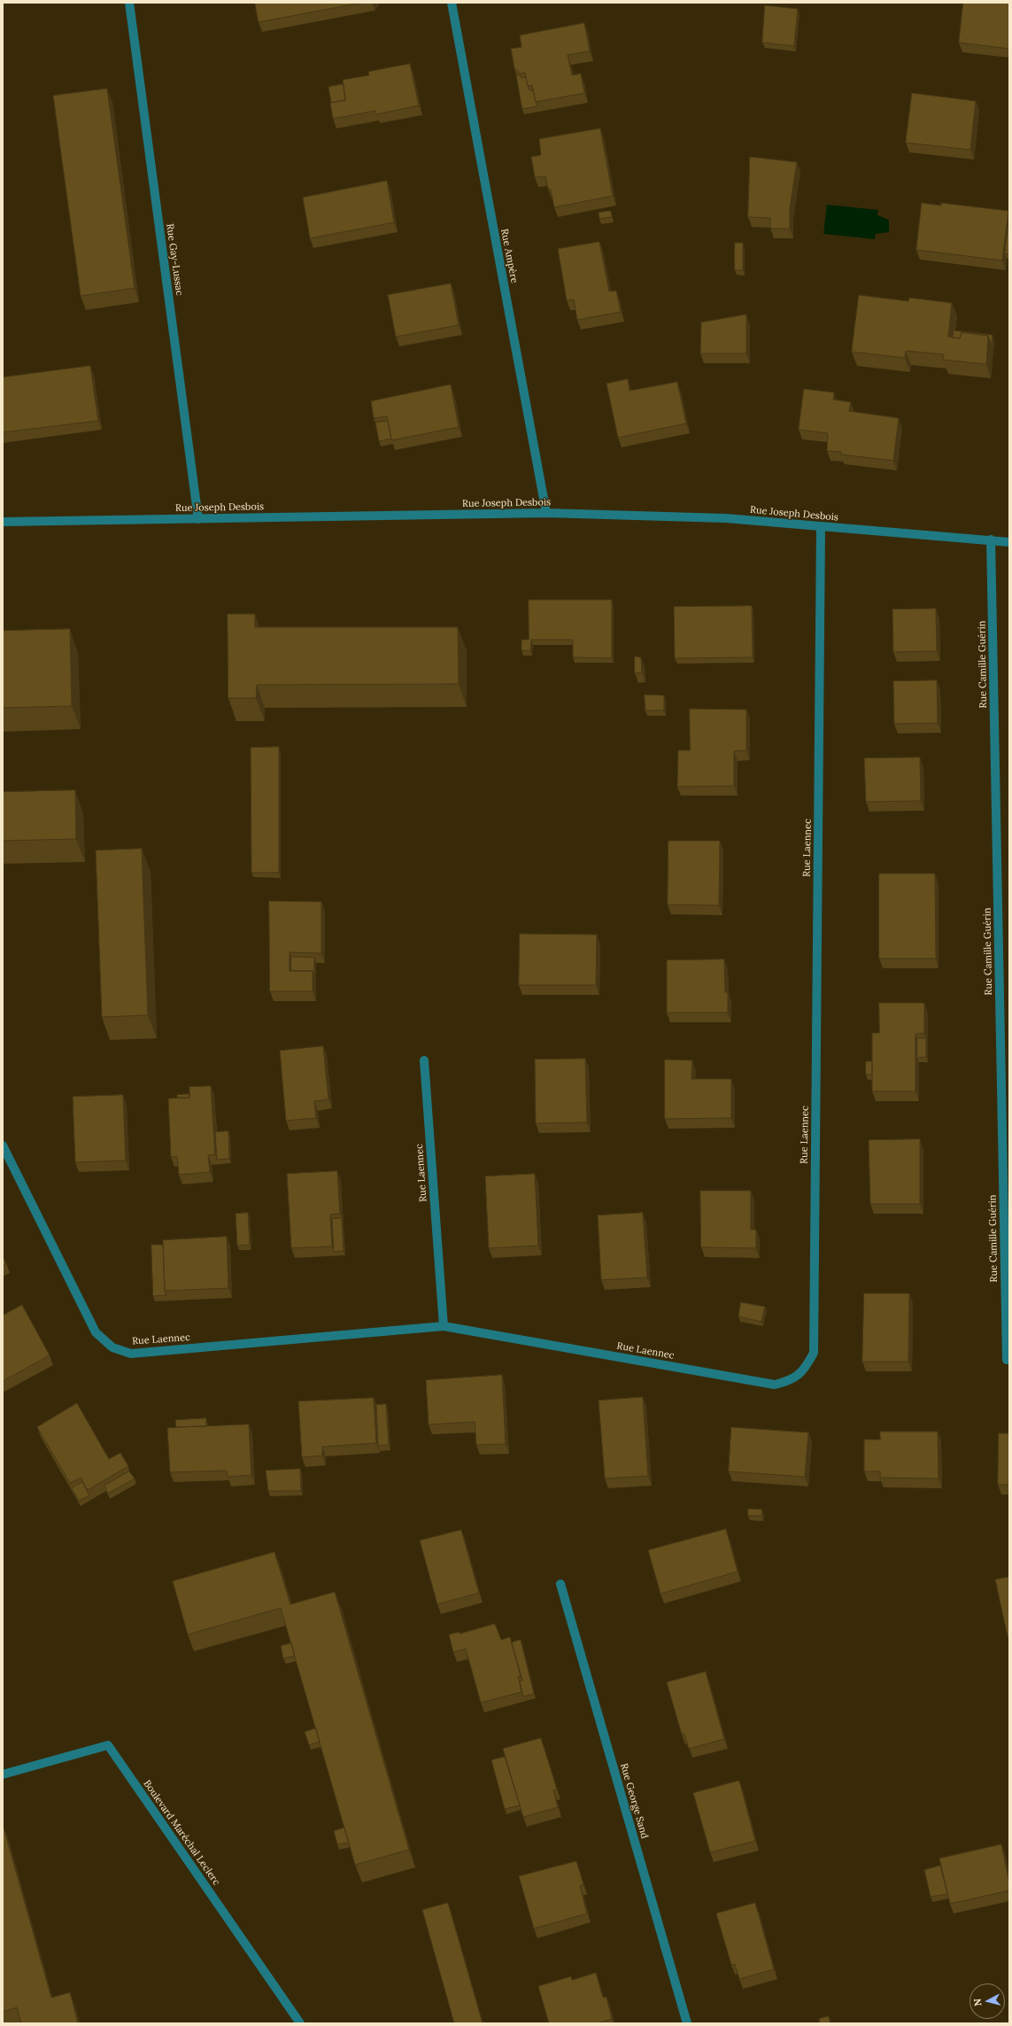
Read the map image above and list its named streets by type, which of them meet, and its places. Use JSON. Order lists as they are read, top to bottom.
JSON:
{
  "streets": {
    "street": [
      "Rue Ampère",
      "Rue Gay-Lussac",
      "Rue Joseph Desbois",
      "Rue Camille Guérin",
      "Rue Laennec",
      "Rue George Sand",
      "Boulevard Maréchal Leclerc"
    ]
  },
  "crossings": [
    ["Rue Ampère", "Rue Joseph Desbois"],
    ["Rue Gay-Lussac", "Rue Joseph Desbois"],
    ["Rue Joseph Desbois", "Rue Camille Guérin"],
    ["Rue Joseph Desbois", "Rue Laennec"]
  ],
  "north": "left"
}
